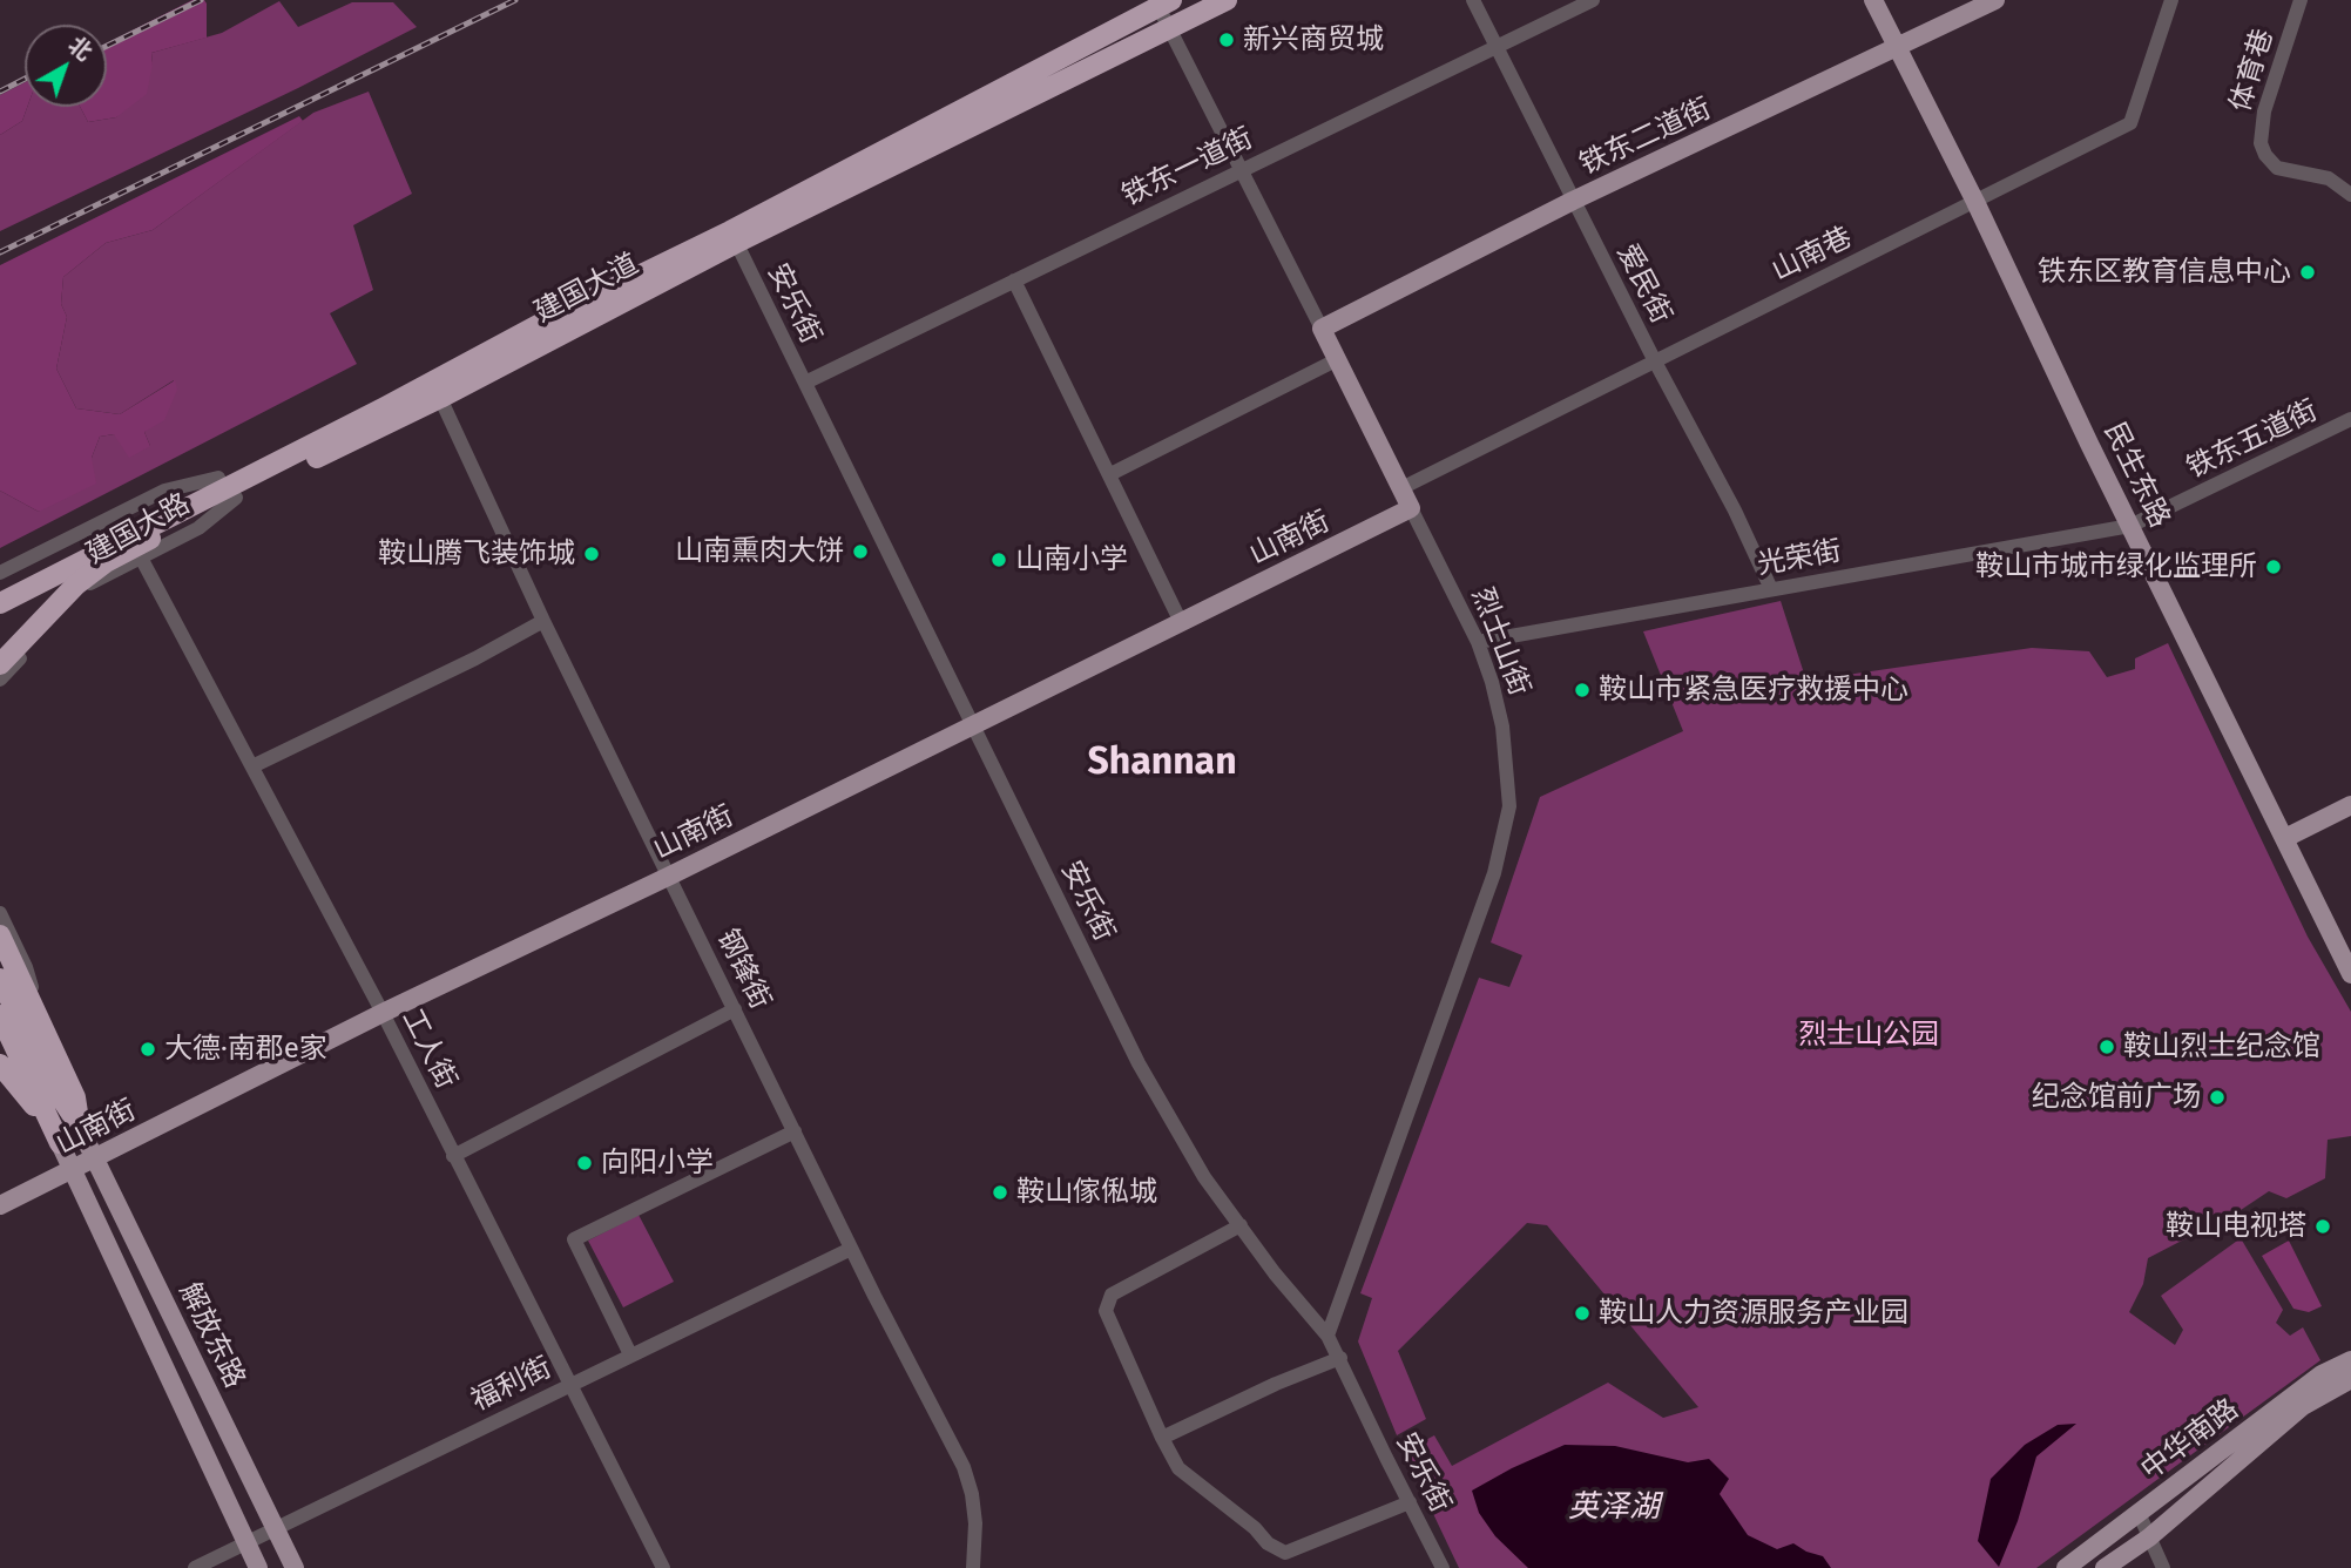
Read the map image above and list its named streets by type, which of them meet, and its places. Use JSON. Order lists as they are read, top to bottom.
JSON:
{
  "streets": {
    "highway": ["建国大道"],
    "main road": [
      "铁东二道街",
      "民生东路",
      "山南街",
      "烈士山街",
      "解放东路",
      "中华南路"
    ],
    "street": [
      "体育巷",
      "铁东一道街",
      "山南巷",
      "爱民街",
      "安乐街",
      "铁东五道街",
      "建国大路",
      "光荣街",
      "钢锋街",
      "工人街",
      "福利街"
    ]
  },
  "crossings": [
    ["铁东二道街", "爱民街"],
    ["铁东二道街", "民生东路"],
    ["铁东二道街", "烈士山街"],
    ["铁东一道街", "爱民街"],
    ["铁东一道街", "安乐街"],
    ["铁东一道街", "烈士山街"],
    ["山南巷", "爱民街"],
    ["山南巷", "民生东路"],
    ["山南巷", "烈士山街"],
    ["爱民街", "光荣街"],
    ["建国大道", "安乐街"],
    ["建国大道", "建国大路"],
    ["建国大道", "烈士山街"],
    ["建国大道", "钢锋街"],
    ["建国大道", "工人街"],
    ["安乐街", "山南街"],
    ["安乐街", "烈士山街"],
    ["铁东五道街", "民生东路"],
    ["铁东五道街", "光荣街"],
    ["民生东路", "光荣街"],
    ["建国大路", "工人街"],
    ["山南街", "烈士山街"],
    ["山南街", "钢锋街"],
    ["山南街", "工人街"],
    ["山南街", "解放东路"],
    ["光荣街", "烈士山街"],
    ["钢锋街", "福利街"],
    ["工人街", "福利街"],
    ["解放东路", "福利街"]
  ],
  "districts": ["Shannan"],
  "water": ["英泽湖"],
  "parks": ["烈士山公园"],
  "places": [
    "新兴商贸城",
    "铁东区教育信息中心",
    "山南熏肉大饼",
    "鞍山腾飞装饰城",
    "山南小学",
    "鞍山市城市绿化监理所",
    "鞍山市紧急医疗救援中心",
    "鞍山烈士纪念馆",
    "大德·南郡e家",
    "纪念馆前广场",
    "向阳小学",
    "鞍山傢俬城",
    "鞍山电视塔",
    "鞍山人力资源服务产业园"
  ],
  "north": "top right"
}
